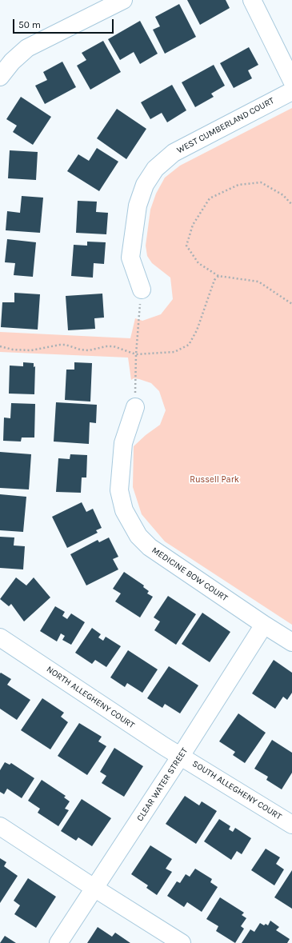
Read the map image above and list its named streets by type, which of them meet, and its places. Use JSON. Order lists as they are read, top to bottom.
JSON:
{
  "streets": {
    "street": [
      "WEST CUMBERLAND COURT",
      "MEDICINE BOW COURT",
      "NORTH ALLEGHENY COURT",
      "CLEAR WATER STREET",
      "SOUTH ALLEGHENY COURT"
    ]
  },
  "crossings": [
    ["MEDICINE BOW COURT", "CLEAR WATER STREET"],
    ["NORTH ALLEGHENY COURT", "CLEAR WATER STREET"],
    ["NORTH ALLEGHENY COURT", "SOUTH ALLEGHENY COURT"],
    ["CLEAR WATER STREET", "SOUTH ALLEGHENY COURT"]
  ],
  "parks": ["Russell Park"],
  "scale_bar": "50 m"
}
